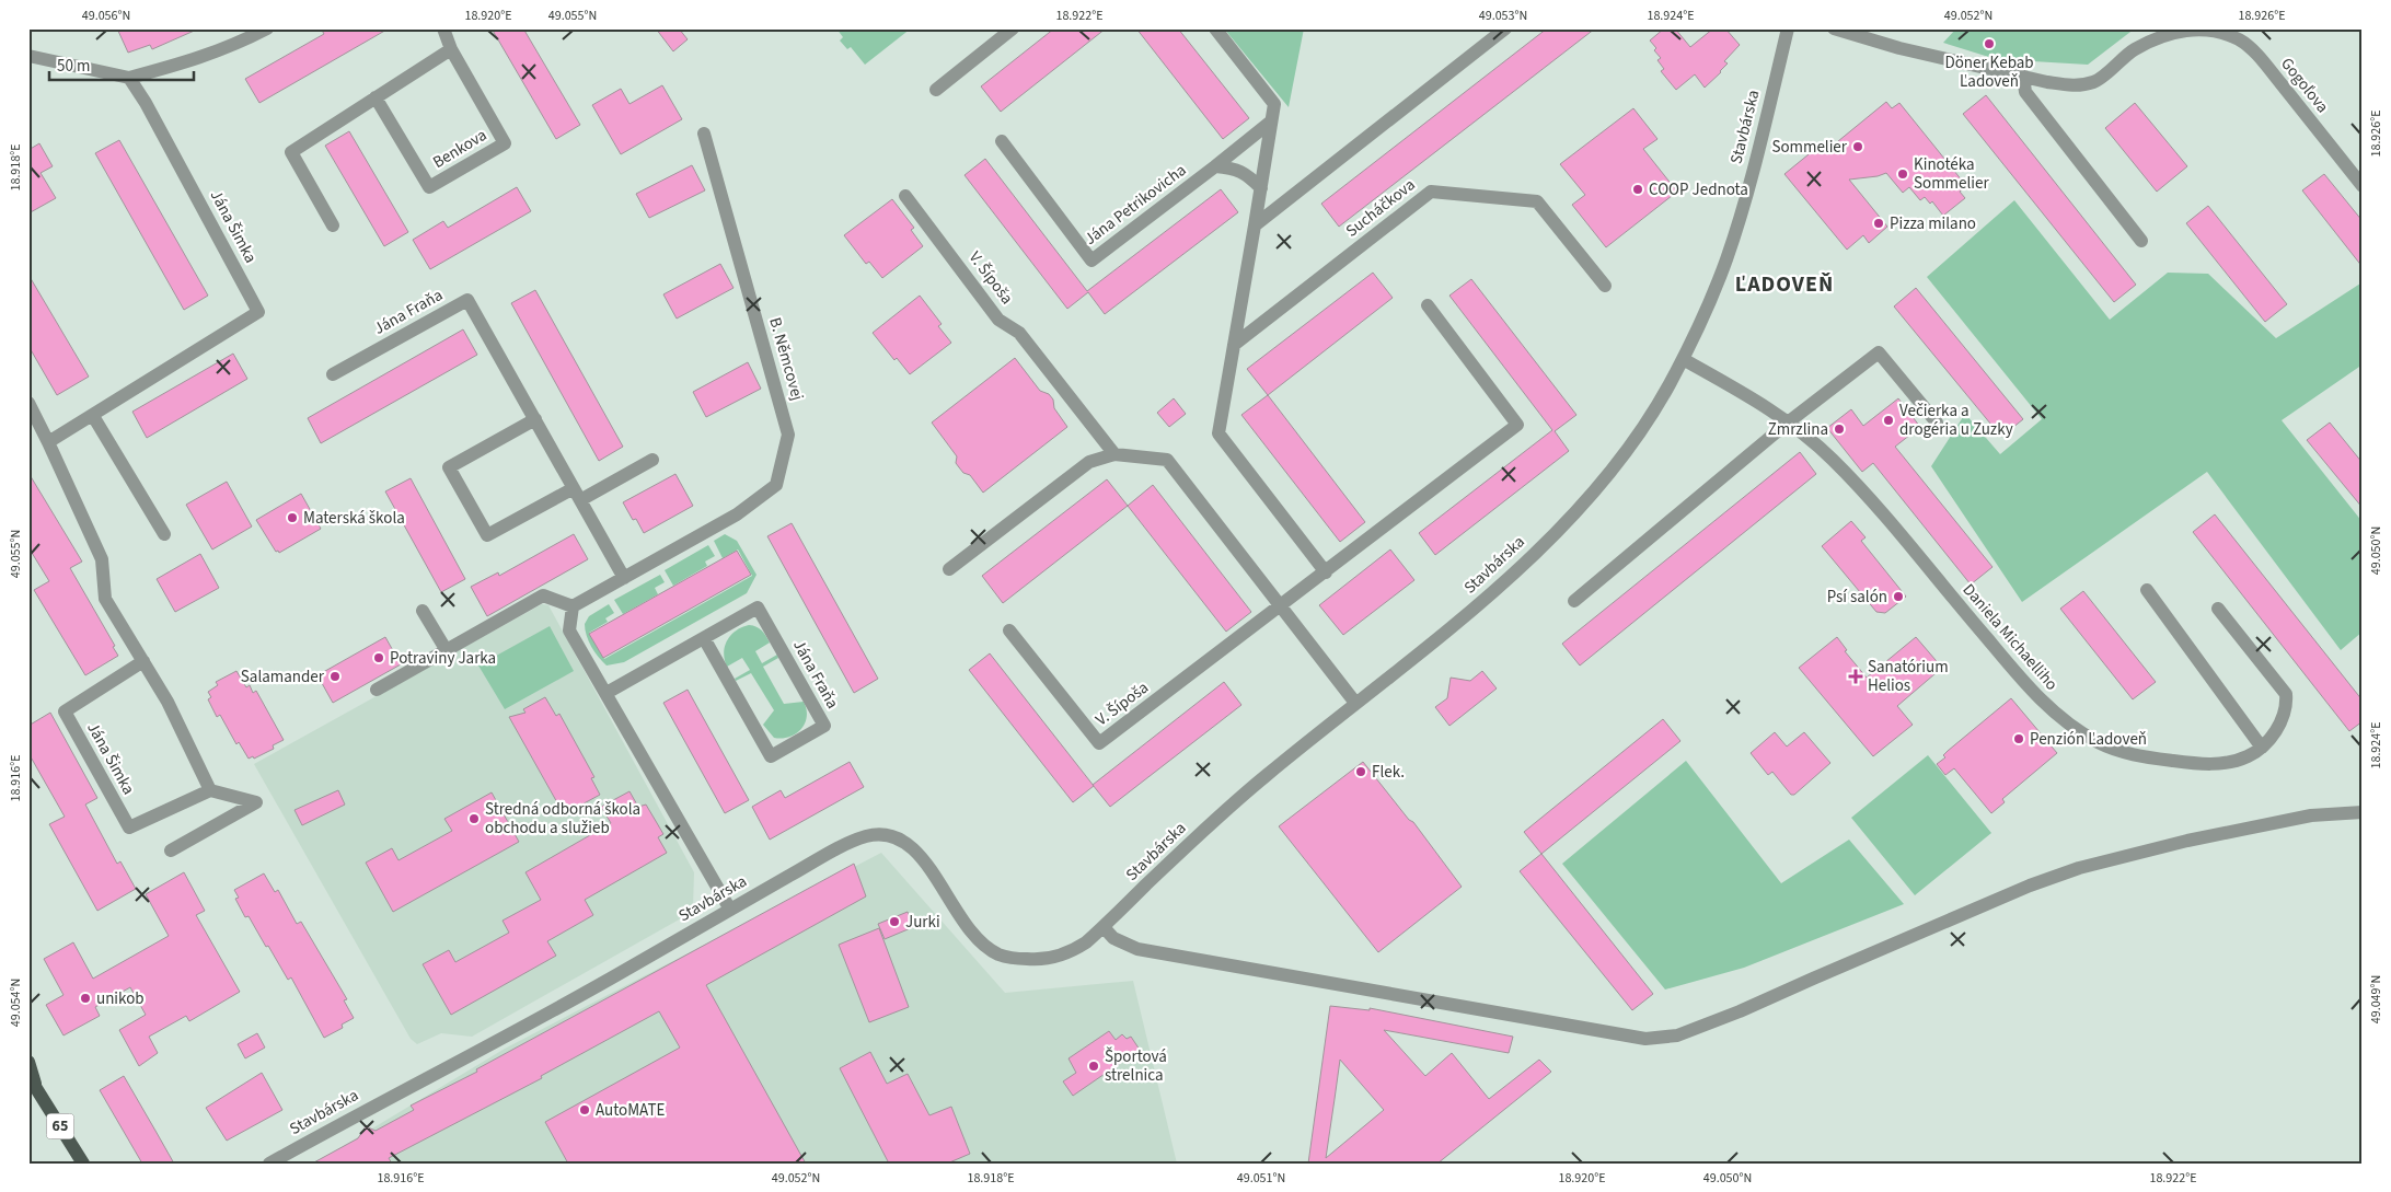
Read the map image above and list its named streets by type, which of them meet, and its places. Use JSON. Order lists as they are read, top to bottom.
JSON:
{
  "streets": {
    "main road": ["65"],
    "street": [
      "Gogoľova",
      "Stavbárska",
      "Benkova",
      "Jána Petrikovicha",
      "Sucháčkova",
      "Jána Šimka",
      "V. Šípoša",
      "Jána Fraňa",
      "B. Němcovej",
      "Daniela Michaelliho"
    ]
  },
  "crossings": [
    ["Stavbárska", "Daniela Michaelliho"],
    ["Jána Fraňa", "B. Němcovej"]
  ],
  "districts": ["ĽADOVEŇ"],
  "places": {
    "other": [
      "Döner Kebab Ľadoveň",
      "Sommelier",
      "Kinotéka Sommelier",
      "COOP Jednota",
      "Pizza milano",
      "Večierka a drogéria u Zuzky",
      "Zmrzlina",
      "Materská škola",
      "Psí salón",
      "Potraviny Jarka",
      "Salamander",
      "Penzión Ľadoveň",
      "Flek.",
      "Stredná odborná škola obchodu a služieb",
      "Jurki",
      "unikob",
      "Športová strelnica",
      "AutoMATE"
    ],
    "health": ["Sanatórium Helios"]
  },
  "scale_bar": "50 m",
  "coordinates": [
    "49.056°N",
    "18.920°E",
    "49.055°N",
    "18.922°E",
    "49.053°N",
    "18.924°E",
    "49.052°N",
    "18.926°E",
    "18.918°E",
    "49.050°N",
    "18.916°E",
    "49.049°N",
    "49.054°N",
    "49.051°N"
  ]
}
